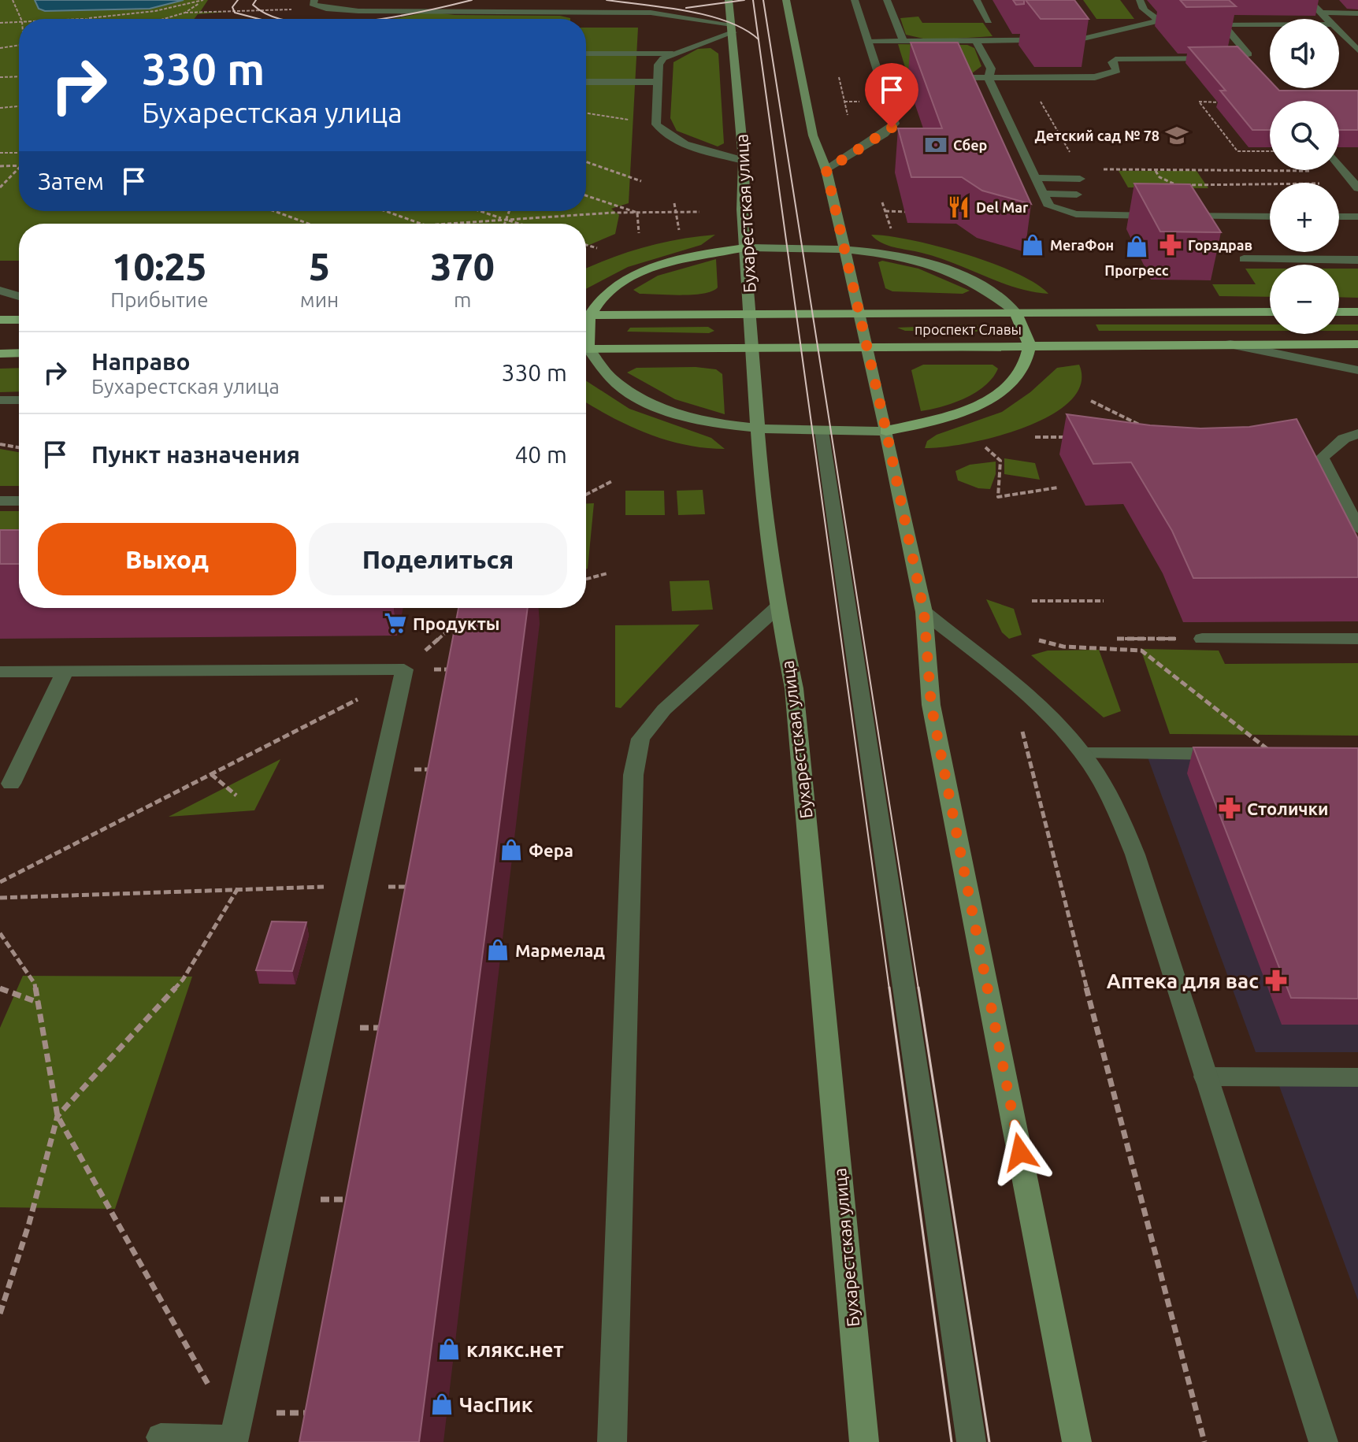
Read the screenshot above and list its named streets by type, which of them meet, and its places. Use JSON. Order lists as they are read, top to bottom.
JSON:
{
  "streets": {
    "main road": ["Бухарестская улица", "проспект Славы"]
  },
  "crossings": [
    ["Бухарестская улица", "проспект Славы"]
  ],
  "places": {
    "school or university": ["Детский сад № 78"],
    "bank": ["Сбер"],
    "restaurant": ["Del Mar"],
    "shop": [
      "МегаФон",
      "Прогресс",
      "Фера",
      "Мармелад",
      "клякс.нет",
      "ЧасПик"
    ],
    "pharmacy": ["Горздрав", "Столички", "Аптека для вас"],
    "supermarket": ["Продукты"]
  },
  "page": {
    "map_buttons": ["+", "−"],
    "turn": ["330 m", "Бухарестская улица"],
    "then": "Затем",
    "eta": [
      "10:25",
      "Прибытие",
      "5",
      "мин",
      "370",
      "m"
    ],
    "list": [
      {
        "name": "Направо",
        "note": "Бухарестская улица",
        "value": "330 m"
      },
      {
        "name": "Пункт назначения",
        "value": "40 m"
      }
    ],
    "buttons": ["Выход", "Поделиться"]
  }
}
